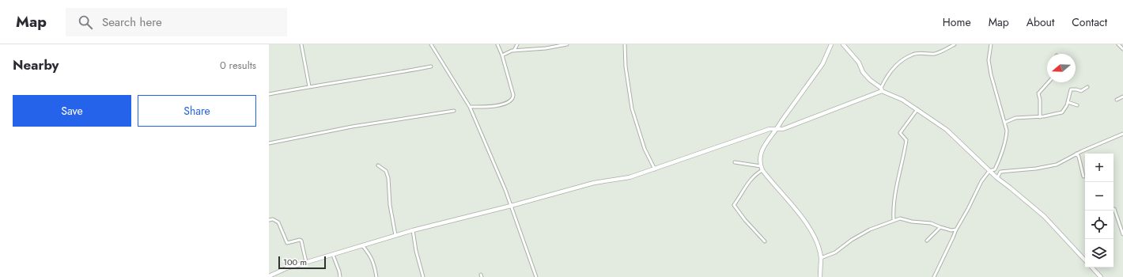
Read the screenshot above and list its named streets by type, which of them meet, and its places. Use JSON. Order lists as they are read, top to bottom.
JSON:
{
  "scale_bar": "100 m",
  "north": "left",
  "page": {
    "header": "Map",
    "search": "Search here",
    "nav": [
      "Home",
      "Map",
      "About",
      "Contact"
    ],
    "heading": ["Nearby", "0 results"],
    "buttons": ["Save", "Share"],
    "map_buttons": ["+", "−"],
    "scale": "100 m"
  }
}
